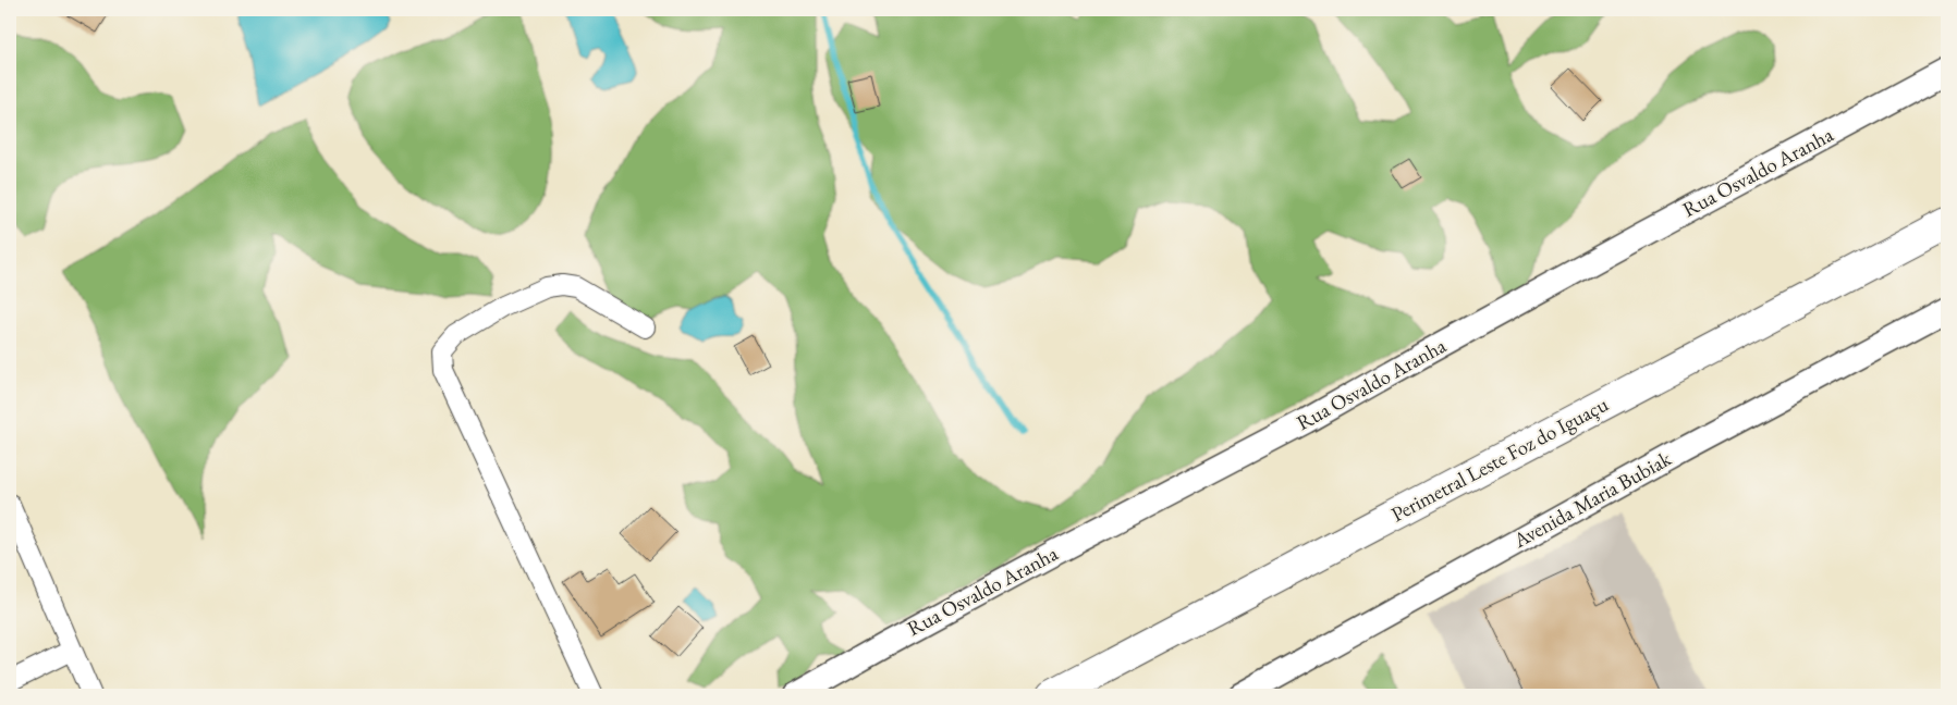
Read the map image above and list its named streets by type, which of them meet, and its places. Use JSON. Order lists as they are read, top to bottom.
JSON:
{
  "streets": {
    "highway": ["Perimetral Leste Foz do Iguaçu"],
    "street": ["Rua Osvaldo Aranha", "Avenida Maria Bubiak"]
  }
}
